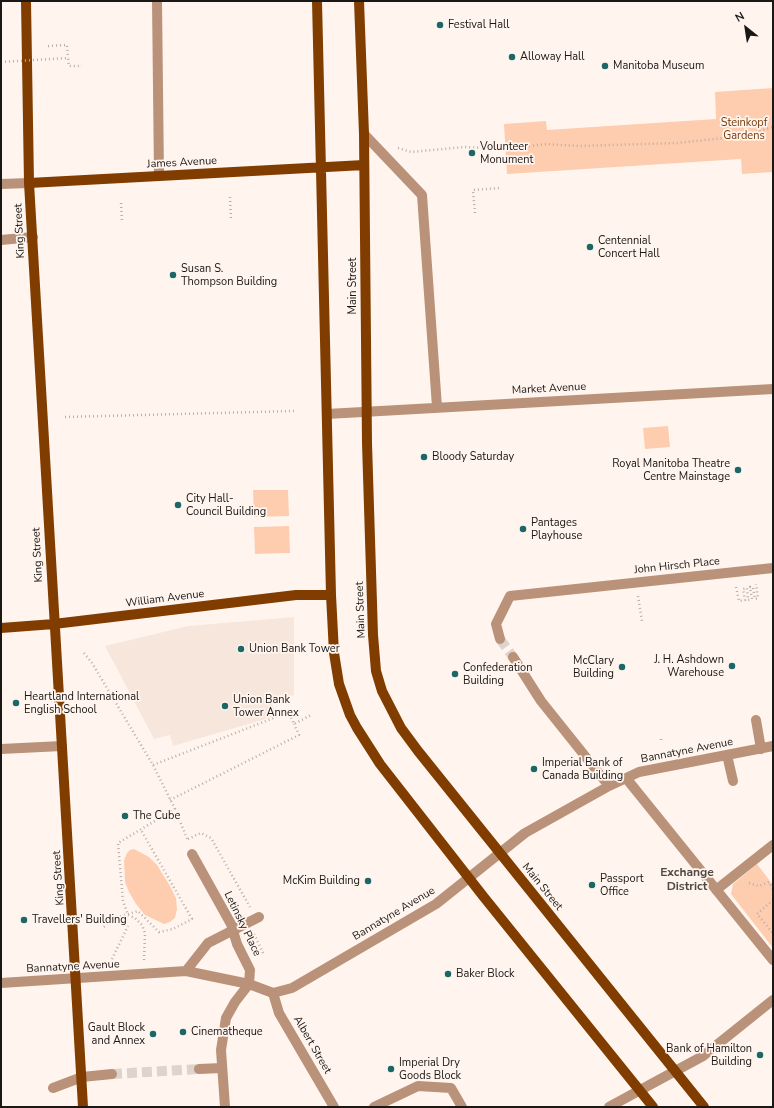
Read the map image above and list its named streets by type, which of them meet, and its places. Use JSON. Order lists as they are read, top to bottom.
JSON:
{
  "streets": {
    "main road": [
      "James Avenue",
      "King Street",
      "Main Street",
      "William Avenue"
    ],
    "street": [
      "Market Avenue",
      "John Hirsch Place",
      "Bannatyne Avenue",
      "Letinsky Place",
      "Albert Street"
    ]
  },
  "crossings": [
    ["James Avenue", "King Street"],
    ["James Avenue", "Main Street"],
    ["King Street", "William Avenue"],
    ["King Street", "Bannatyne Avenue"],
    ["Main Street", "Market Avenue"],
    ["Main Street", "Bannatyne Avenue"],
    ["Bannatyne Avenue", "Letinsky Place"],
    ["Bannatyne Avenue", "Albert Street"]
  ],
  "districts": ["Exchange District"],
  "parks": ["Steinkopf Gardens"],
  "places": [
    "Festival Hall",
    "Alloway Hall",
    "Manitoba Museum",
    "Volunteer Monument",
    "Centennial Concert Hall",
    "Susan S. Thompson Building",
    "Bloody Saturday",
    "Royal Manitoba Theatre Centre Mainstage",
    "City Hall- Council Building",
    "Pantages Playhouse",
    "Union Bank Tower",
    "J. H. Ashdown Warehouse",
    "McClary Building",
    "Confederation Building",
    "Heartland International English School",
    "Union Bank Tower Annex",
    "Imperial Bank of Canada Building",
    "The Cube",
    "McKim Building",
    "Passport Office",
    "Travellers' Building",
    "Baker Block",
    "Cinematheque",
    "Gault Block and Annex",
    "Bank of Hamilton Building",
    "Imperial Dry Goods Block"
  ],
  "north": "top left"
}
